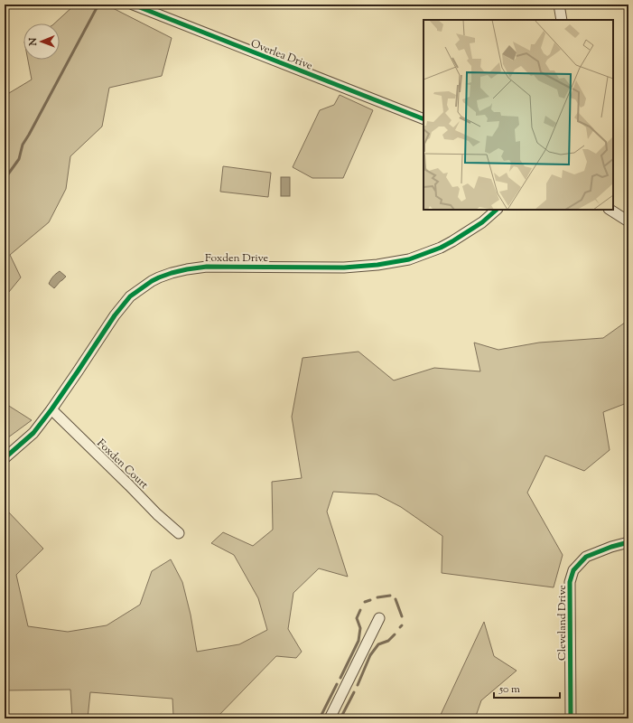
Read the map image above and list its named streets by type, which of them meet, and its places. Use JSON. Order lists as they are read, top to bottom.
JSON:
{
  "streets": {
    "street": [
      "Overlea Drive",
      "Foxden Drive",
      "Foxden Court",
      "Cleveland Drive"
    ]
  },
  "crossings": [
    ["Foxden Drive", "Foxden Court"]
  ],
  "scale_bar": "50 m",
  "north": "left"
}
